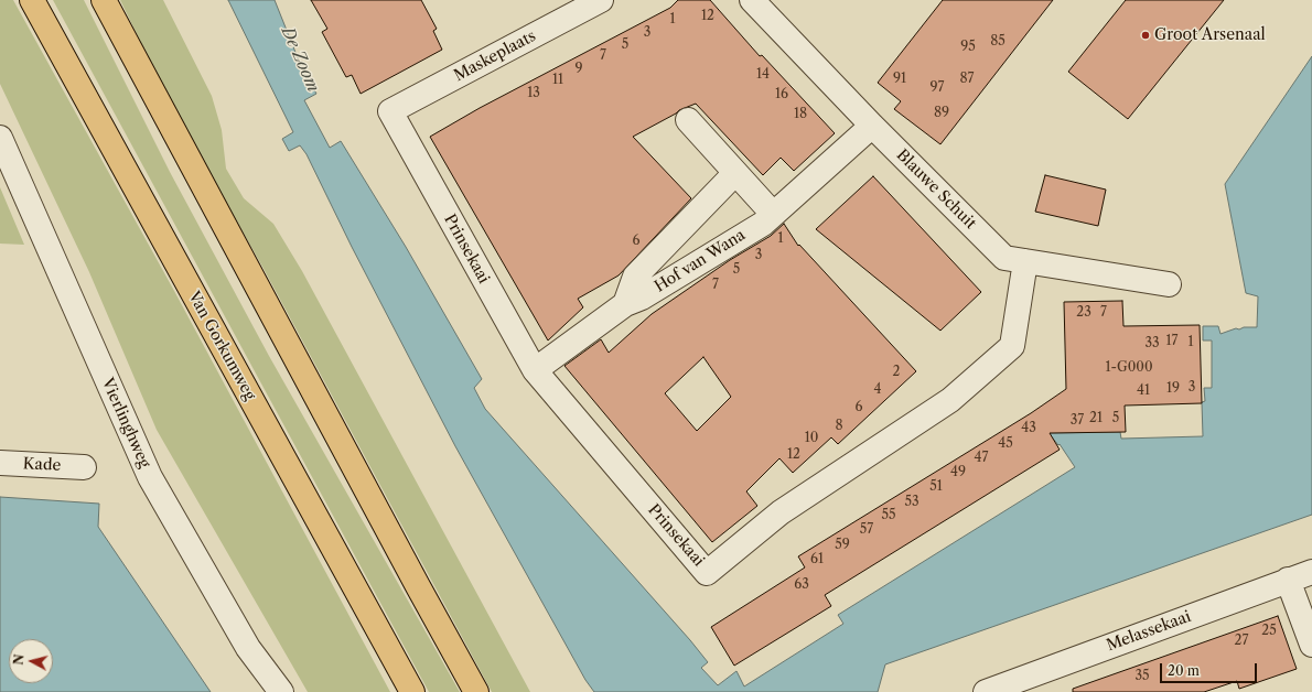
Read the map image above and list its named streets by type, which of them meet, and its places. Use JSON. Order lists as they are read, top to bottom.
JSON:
{
  "streets": {
    "main road": ["Van Gorkumweg"],
    "street": [
      "Maskeplaats",
      "Blauwe Schuit",
      "Prinsekaai",
      "Hof van Wana",
      "Vierlinghweg",
      "Kade",
      "Melassekaai"
    ]
  },
  "crossings": [
    ["Maskeplaats", "Prinsekaai"],
    ["Blauwe Schuit", "Prinsekaai"],
    ["Blauwe Schuit", "Hof van Wana"],
    ["Prinsekaai", "Hof van Wana"]
  ],
  "water": ["De Zoom"],
  "places": ["Groot Arsenaal"],
  "house_numbers": [
    "12",
    "1",
    "3",
    "85",
    "5",
    "95",
    "7",
    "9",
    "14",
    "91",
    "87",
    "11",
    "97",
    "13",
    "16",
    "89",
    "18",
    "1",
    "6",
    "3",
    "5",
    "7",
    "23",
    "7",
    "17",
    "1",
    "33",
    "1-G000",
    "2",
    "3",
    "19",
    "4",
    "41",
    "6",
    "21",
    "5",
    "37",
    "8",
    "43",
    "10",
    "45",
    "12",
    "47",
    "49",
    "51",
    "53",
    "55",
    "57",
    "59",
    "61",
    "63",
    "25",
    "27",
    "35"
  ],
  "scale_bar": "20 m",
  "north": "left"
}
